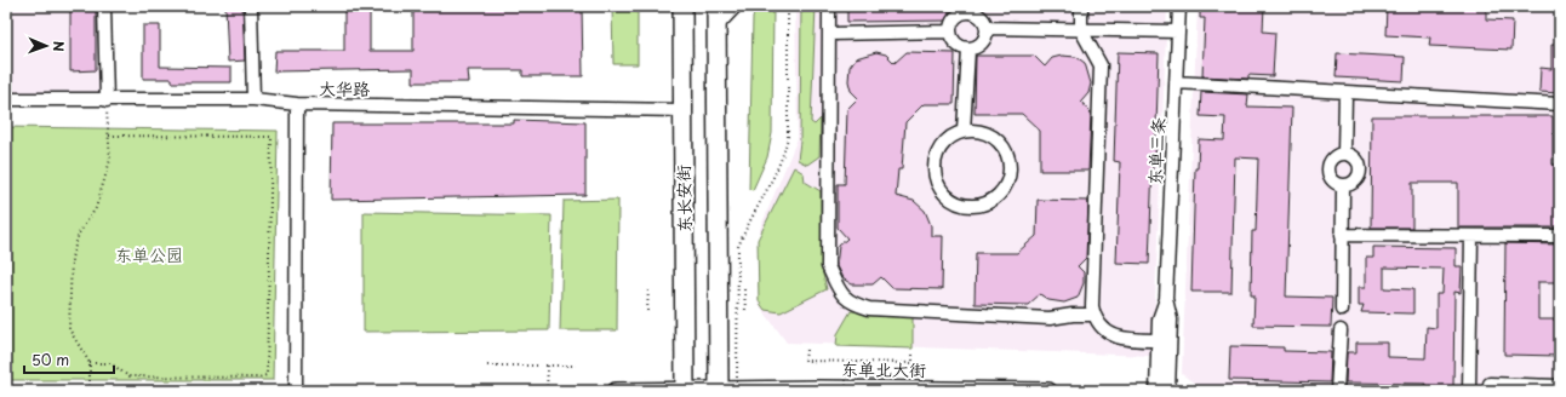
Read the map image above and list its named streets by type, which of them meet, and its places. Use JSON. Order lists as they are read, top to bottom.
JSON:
{
  "streets": {
    "highway": ["东长安街"],
    "main road": ["东单北大街"],
    "street": ["大华路", "东单三条"]
  },
  "crossings": [
    ["大华路", "东长安街"],
    ["东长安街", "东单北大街"]
  ],
  "parks": ["东单公园"],
  "scale_bar": "50 m",
  "north": "right"
}
